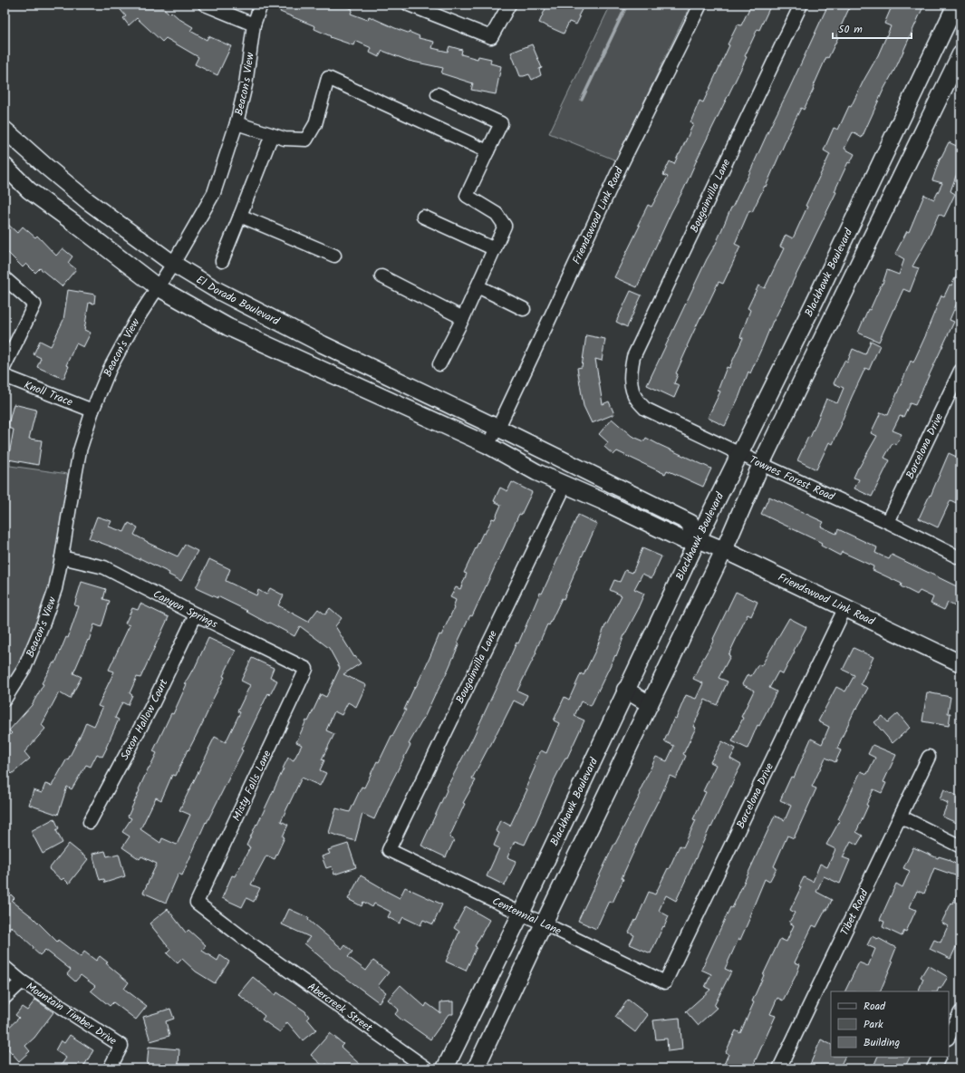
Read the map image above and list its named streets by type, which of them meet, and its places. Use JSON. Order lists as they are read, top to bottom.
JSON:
{
  "streets": {
    "main road": ["Friendswood Link Road", "Blackhawk Boulevard", "El Dorado Boulevard"],
    "street": [
      "Beacon's View",
      "Bougainvilla Lane",
      "Knoll Trace",
      "Barcelona Drive",
      "Townes Forest Road",
      "Canyon Springs",
      "Saxon Hallow Court",
      "Misty Falls Lane",
      "Tibet Road",
      "Centennial Lane",
      "Abercreek Street",
      "Mountain Timber Drive"
    ]
  },
  "crossings": [
    ["Beacon's View", "El Dorado Boulevard"],
    ["Beacon's View", "Knoll Trace"],
    ["Beacon's View", "Canyon Springs"],
    ["Bougainvilla Lane", "Friendswood Link Road"],
    ["Bougainvilla Lane", "Townes Forest Road"],
    ["Bougainvilla Lane", "Centennial Lane"],
    ["Friendswood Link Road", "Blackhawk Boulevard"],
    ["Friendswood Link Road", "El Dorado Boulevard"],
    ["Friendswood Link Road", "Barcelona Drive"],
    ["Blackhawk Boulevard", "Townes Forest Road"],
    ["Blackhawk Boulevard", "Centennial Lane"],
    ["Barcelona Drive", "Townes Forest Road"],
    ["Barcelona Drive", "Centennial Lane"],
    ["Canyon Springs", "Saxon Hallow Court"],
    ["Canyon Springs", "Misty Falls Lane"],
    ["Misty Falls Lane", "Abercreek Street"]
  ],
  "legend": ["Road", "Park", "Building"],
  "scale_bar": "50 m"
}
